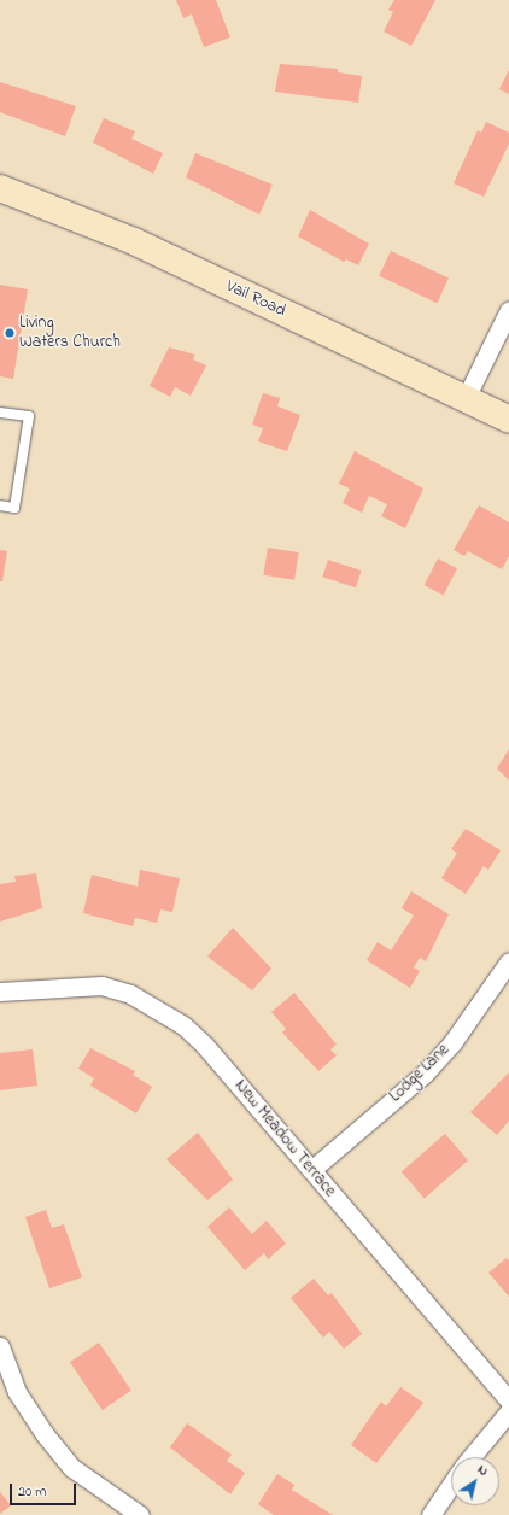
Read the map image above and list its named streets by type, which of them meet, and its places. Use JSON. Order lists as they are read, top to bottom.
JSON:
{
  "streets": {
    "street": ["Vail Road", "Lodge Lane", "New Meadow Terrace"]
  },
  "crossings": [
    ["Lodge Lane", "New Meadow Terrace"]
  ],
  "places": ["Living Waters Church"],
  "scale_bar": "20 m",
  "north": "top right"
}
